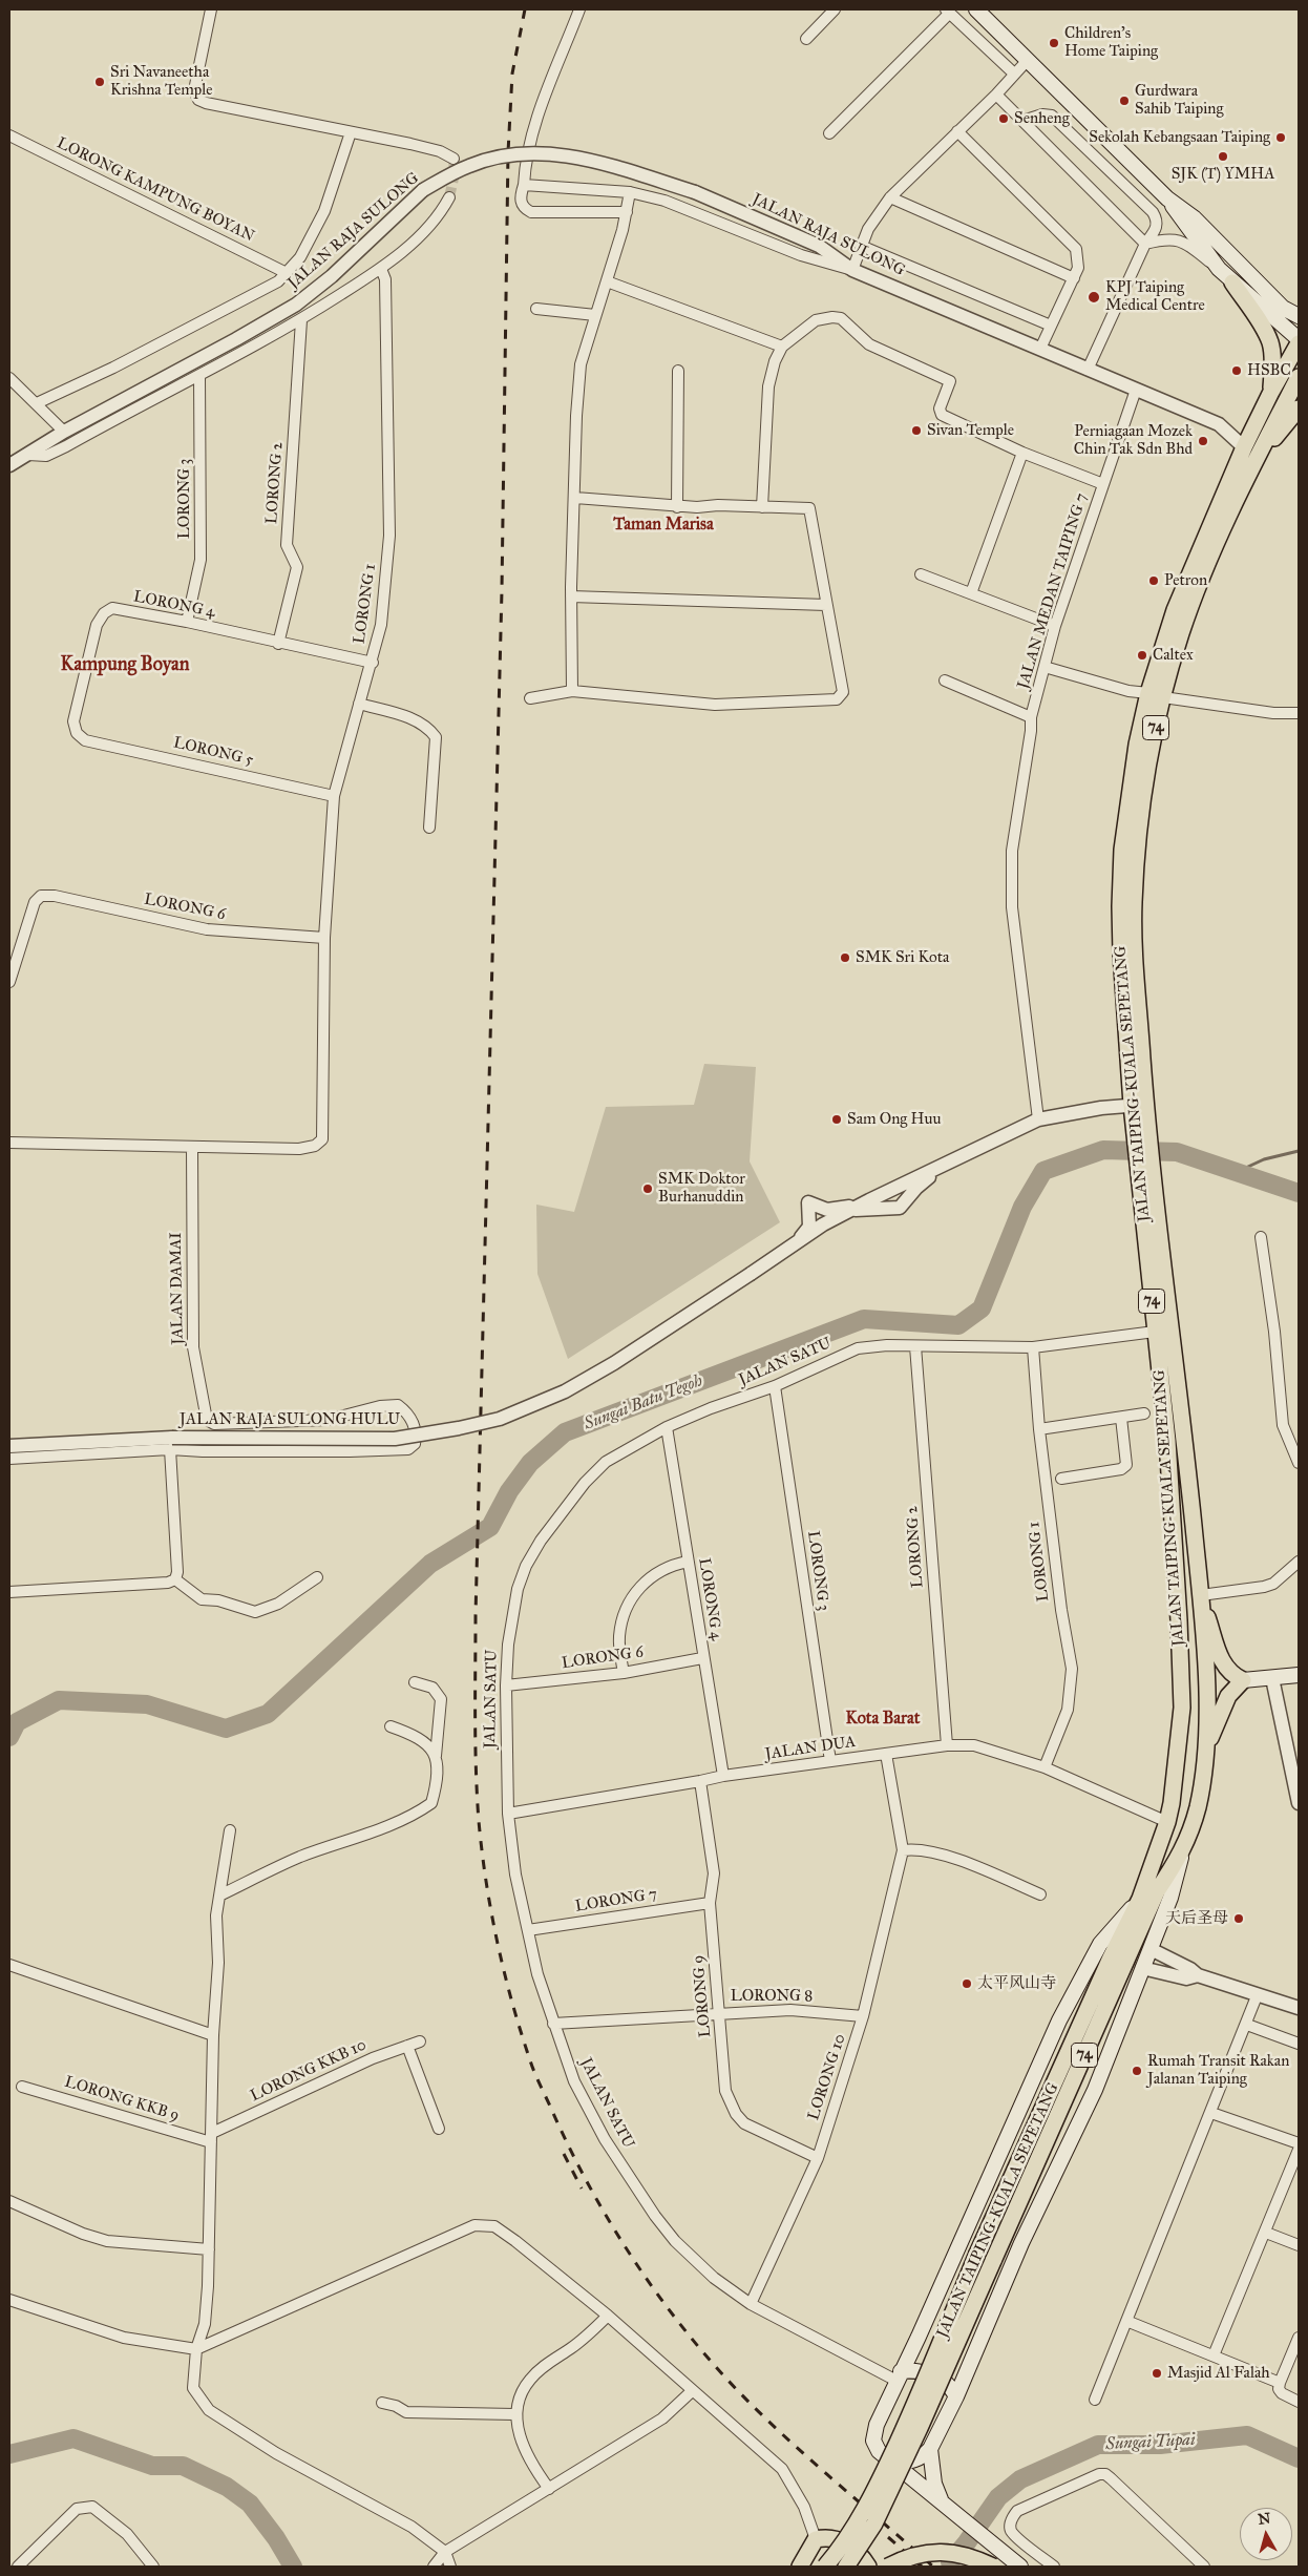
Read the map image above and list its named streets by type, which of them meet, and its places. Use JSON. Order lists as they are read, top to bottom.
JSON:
{
  "streets": {
    "main road": ["74", "JALAN TAIPING-KUALA SEPETANG"],
    "street": [
      "LORONG KAMPUNG BOYAN",
      "JALAN RAJA SULONG",
      "LORONG 2",
      "LORONG 3",
      "JALAN MEDAN TAIPING 7",
      "LORONG 1",
      "LORONG 4",
      "LORONG 5",
      "LORONG 6",
      "JALAN DAMAI",
      "JALAN SATU",
      "JALAN RAJA SULONG HULU",
      "JALAN DUA",
      "LORONG 7",
      "LORONG 9",
      "LORONG 8",
      "LORONG KKB 10",
      "LORONG 10",
      "LORONG KKB 9"
    ]
  },
  "crossings": [
    ["JALAN RAJA SULONG", "JALAN MEDAN TAIPING 7"],
    ["JALAN RAJA SULONG", "JALAN TAIPING-KUALA SEPETANG"],
    ["LORONG 2", "LORONG 4"],
    ["LORONG 2", "JALAN SATU"],
    ["LORONG 2", "JALAN DUA"],
    ["LORONG 3", "LORONG 4"],
    ["LORONG 3", "JALAN SATU"],
    ["LORONG 3", "JALAN DUA"],
    ["LORONG 1", "LORONG 4"],
    ["LORONG 1", "LORONG 5"],
    ["LORONG 1", "LORONG 6"],
    ["LORONG 1", "JALAN DAMAI"],
    ["LORONG 1", "JALAN SATU"],
    ["LORONG 1", "JALAN DUA"],
    ["LORONG 4", "LORONG 5"],
    ["LORONG 4", "LORONG 6"],
    ["LORONG 4", "JALAN SATU"],
    ["LORONG 4", "JALAN DUA"],
    ["LORONG 6", "JALAN SATU"],
    ["JALAN TAIPING-KUALA SEPETANG", "JALAN SATU"],
    ["JALAN TAIPING-KUALA SEPETANG", "JALAN DUA"],
    ["JALAN DAMAI", "JALAN RAJA SULONG HULU"],
    ["JALAN SATU", "JALAN DUA"],
    ["JALAN SATU", "LORONG 7"],
    ["JALAN SATU", "LORONG 8"],
    ["JALAN SATU", "LORONG 10"],
    ["JALAN DUA", "LORONG 9"],
    ["JALAN DUA", "LORONG 10"],
    ["LORONG 7", "LORONG 9"],
    ["LORONG 9", "LORONG 8"],
    ["LORONG 9", "LORONG 10"],
    ["LORONG 8", "LORONG 10"],
    ["LORONG KKB 10", "LORONG KKB 9"]
  ],
  "districts": ["Taman Marisa", "Kampung Boyan", "Kota Barat"],
  "water": ["Sungai Batu Tegoh", "Sungai Tupai"],
  "places": [
    "Children's Home Taiping",
    "Sri Navaneetha Krishna Temple",
    "Gurdwara Sahib Taiping",
    "Senheng",
    "Sekolah Kebangsaan Taiping",
    "SJK (T) YMHA",
    "KPJ Taiping Medical Centre",
    "HSBC",
    "Sivan Temple",
    "Perniagaan Mozek Chin Tak Sdn Bhd",
    "Petron",
    "Caltex",
    "SMK Sri Kota",
    "Sam Ong Huu",
    "SMK Doktor Burhanuddin",
    "天后圣母",
    "太平风山寺",
    "Rumah Transit Rakan Jalanan Taiping",
    "Masjid Al Falah"
  ],
  "north": "top"
}
